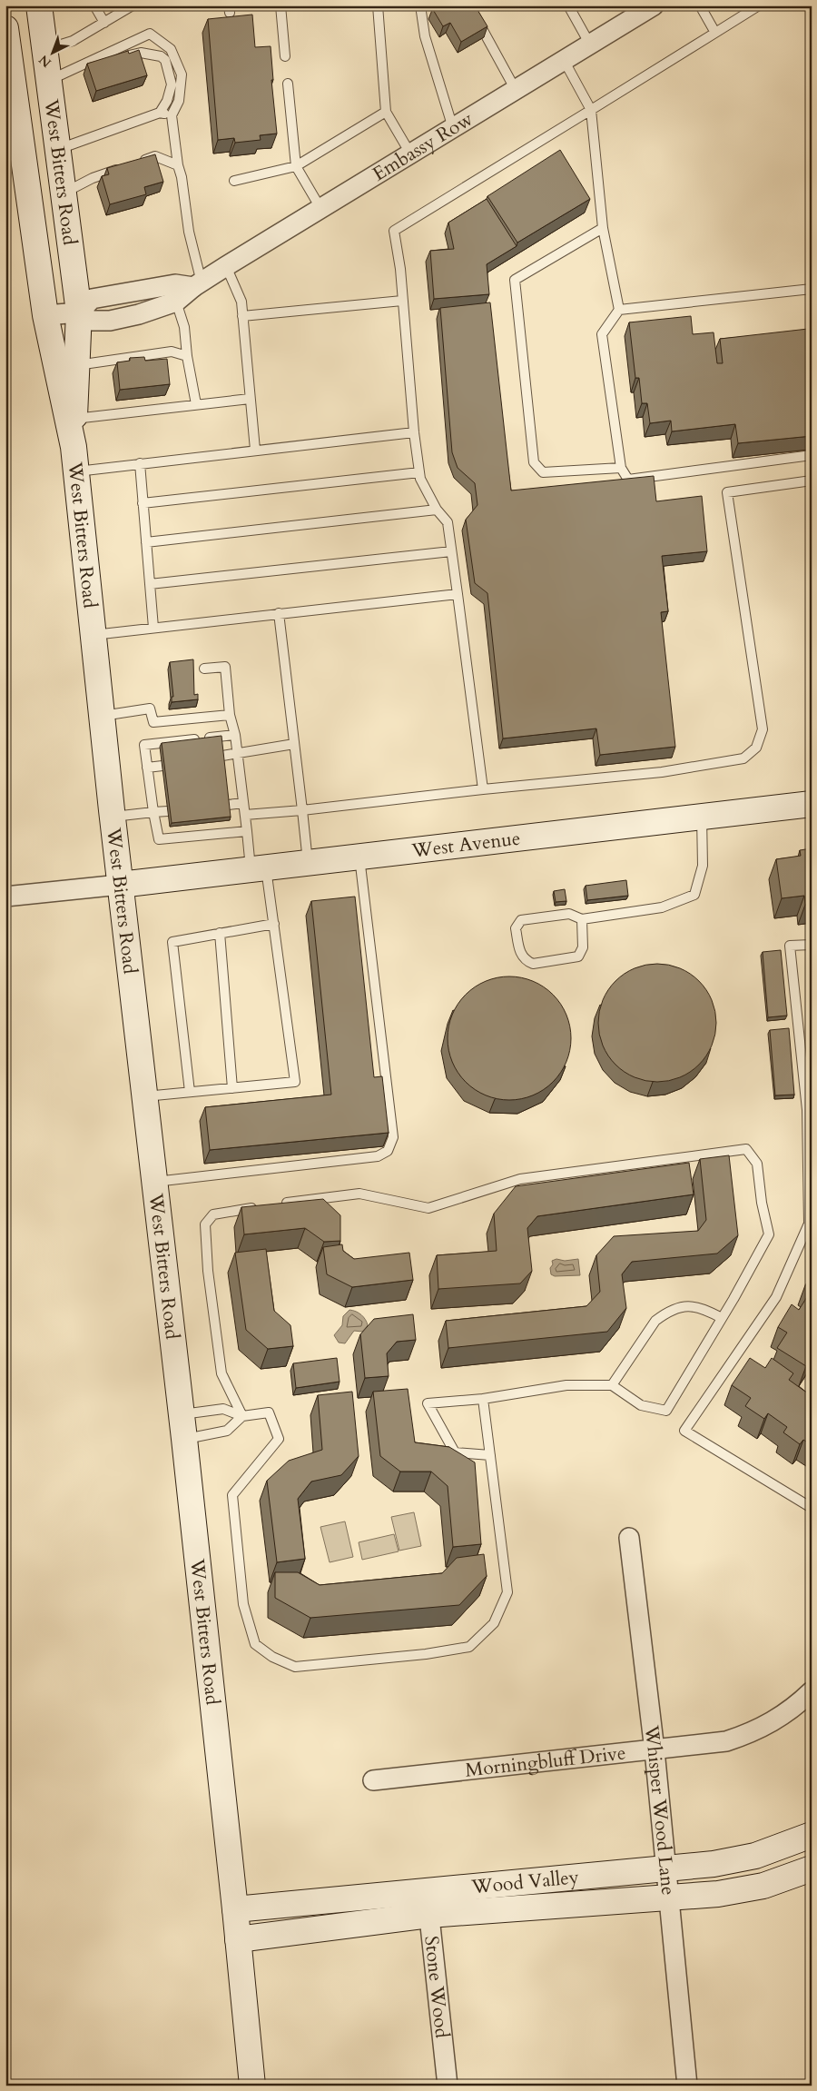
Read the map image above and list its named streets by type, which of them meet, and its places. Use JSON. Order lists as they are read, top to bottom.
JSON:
{
  "streets": {
    "main road": ["West Bitters Road", "West Avenue", "Wood Valley"],
    "street": [
      "Embassy Row",
      "Morningbluff Drive",
      "Whisper Wood Lane",
      "Stone Wood"
    ]
  },
  "crossings": [
    ["Embassy Row", "West Bitters Road"],
    ["West Bitters Road", "West Avenue"],
    ["West Bitters Road", "Wood Valley"],
    ["Morningbluff Drive", "Whisper Wood Lane"],
    ["Whisper Wood Lane", "Wood Valley"],
    ["Wood Valley", "Stone Wood"]
  ],
  "north": "bottom left"
}
